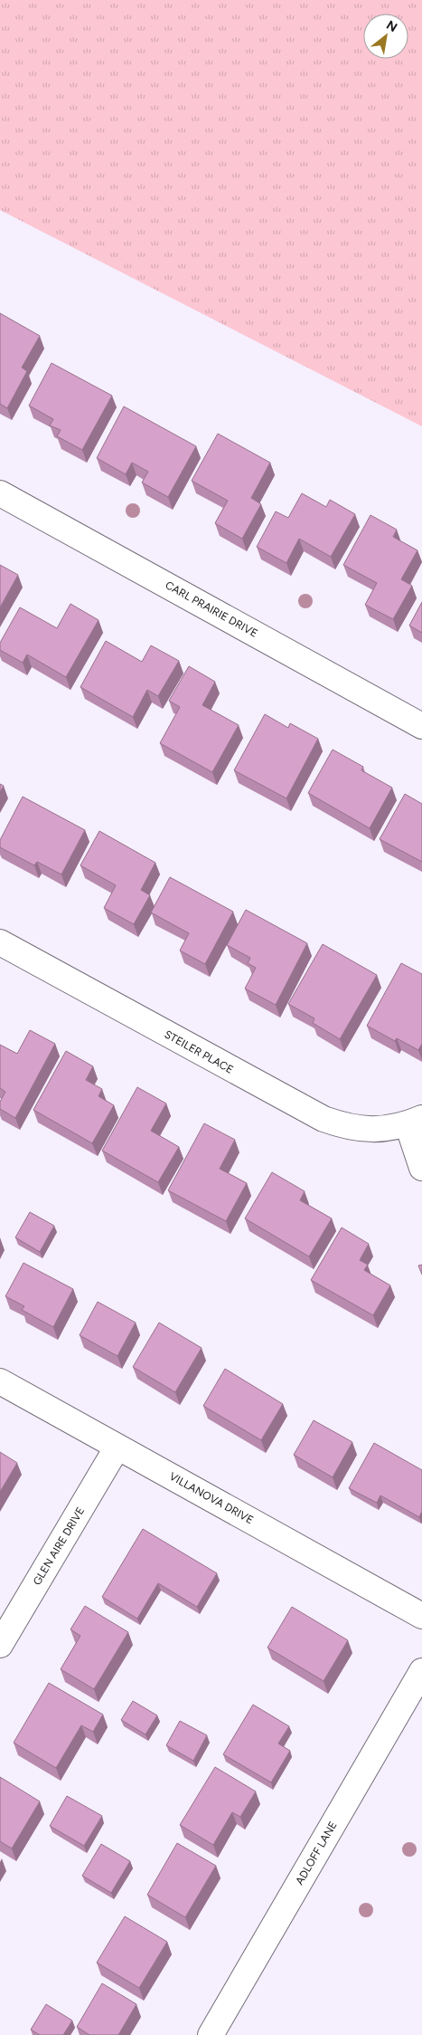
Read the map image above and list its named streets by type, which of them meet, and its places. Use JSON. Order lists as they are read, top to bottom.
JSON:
{
  "streets": {
    "street": [
      "CARL PRAIRIE DRIVE",
      "STEILER PLACE",
      "VILLANOVA DRIVE",
      "GLEN AIRE DRIVE",
      "ADLOFF LANE"
    ]
  },
  "crossings": [
    ["VILLANOVA DRIVE", "GLEN AIRE DRIVE"]
  ],
  "north": "top right"
}
